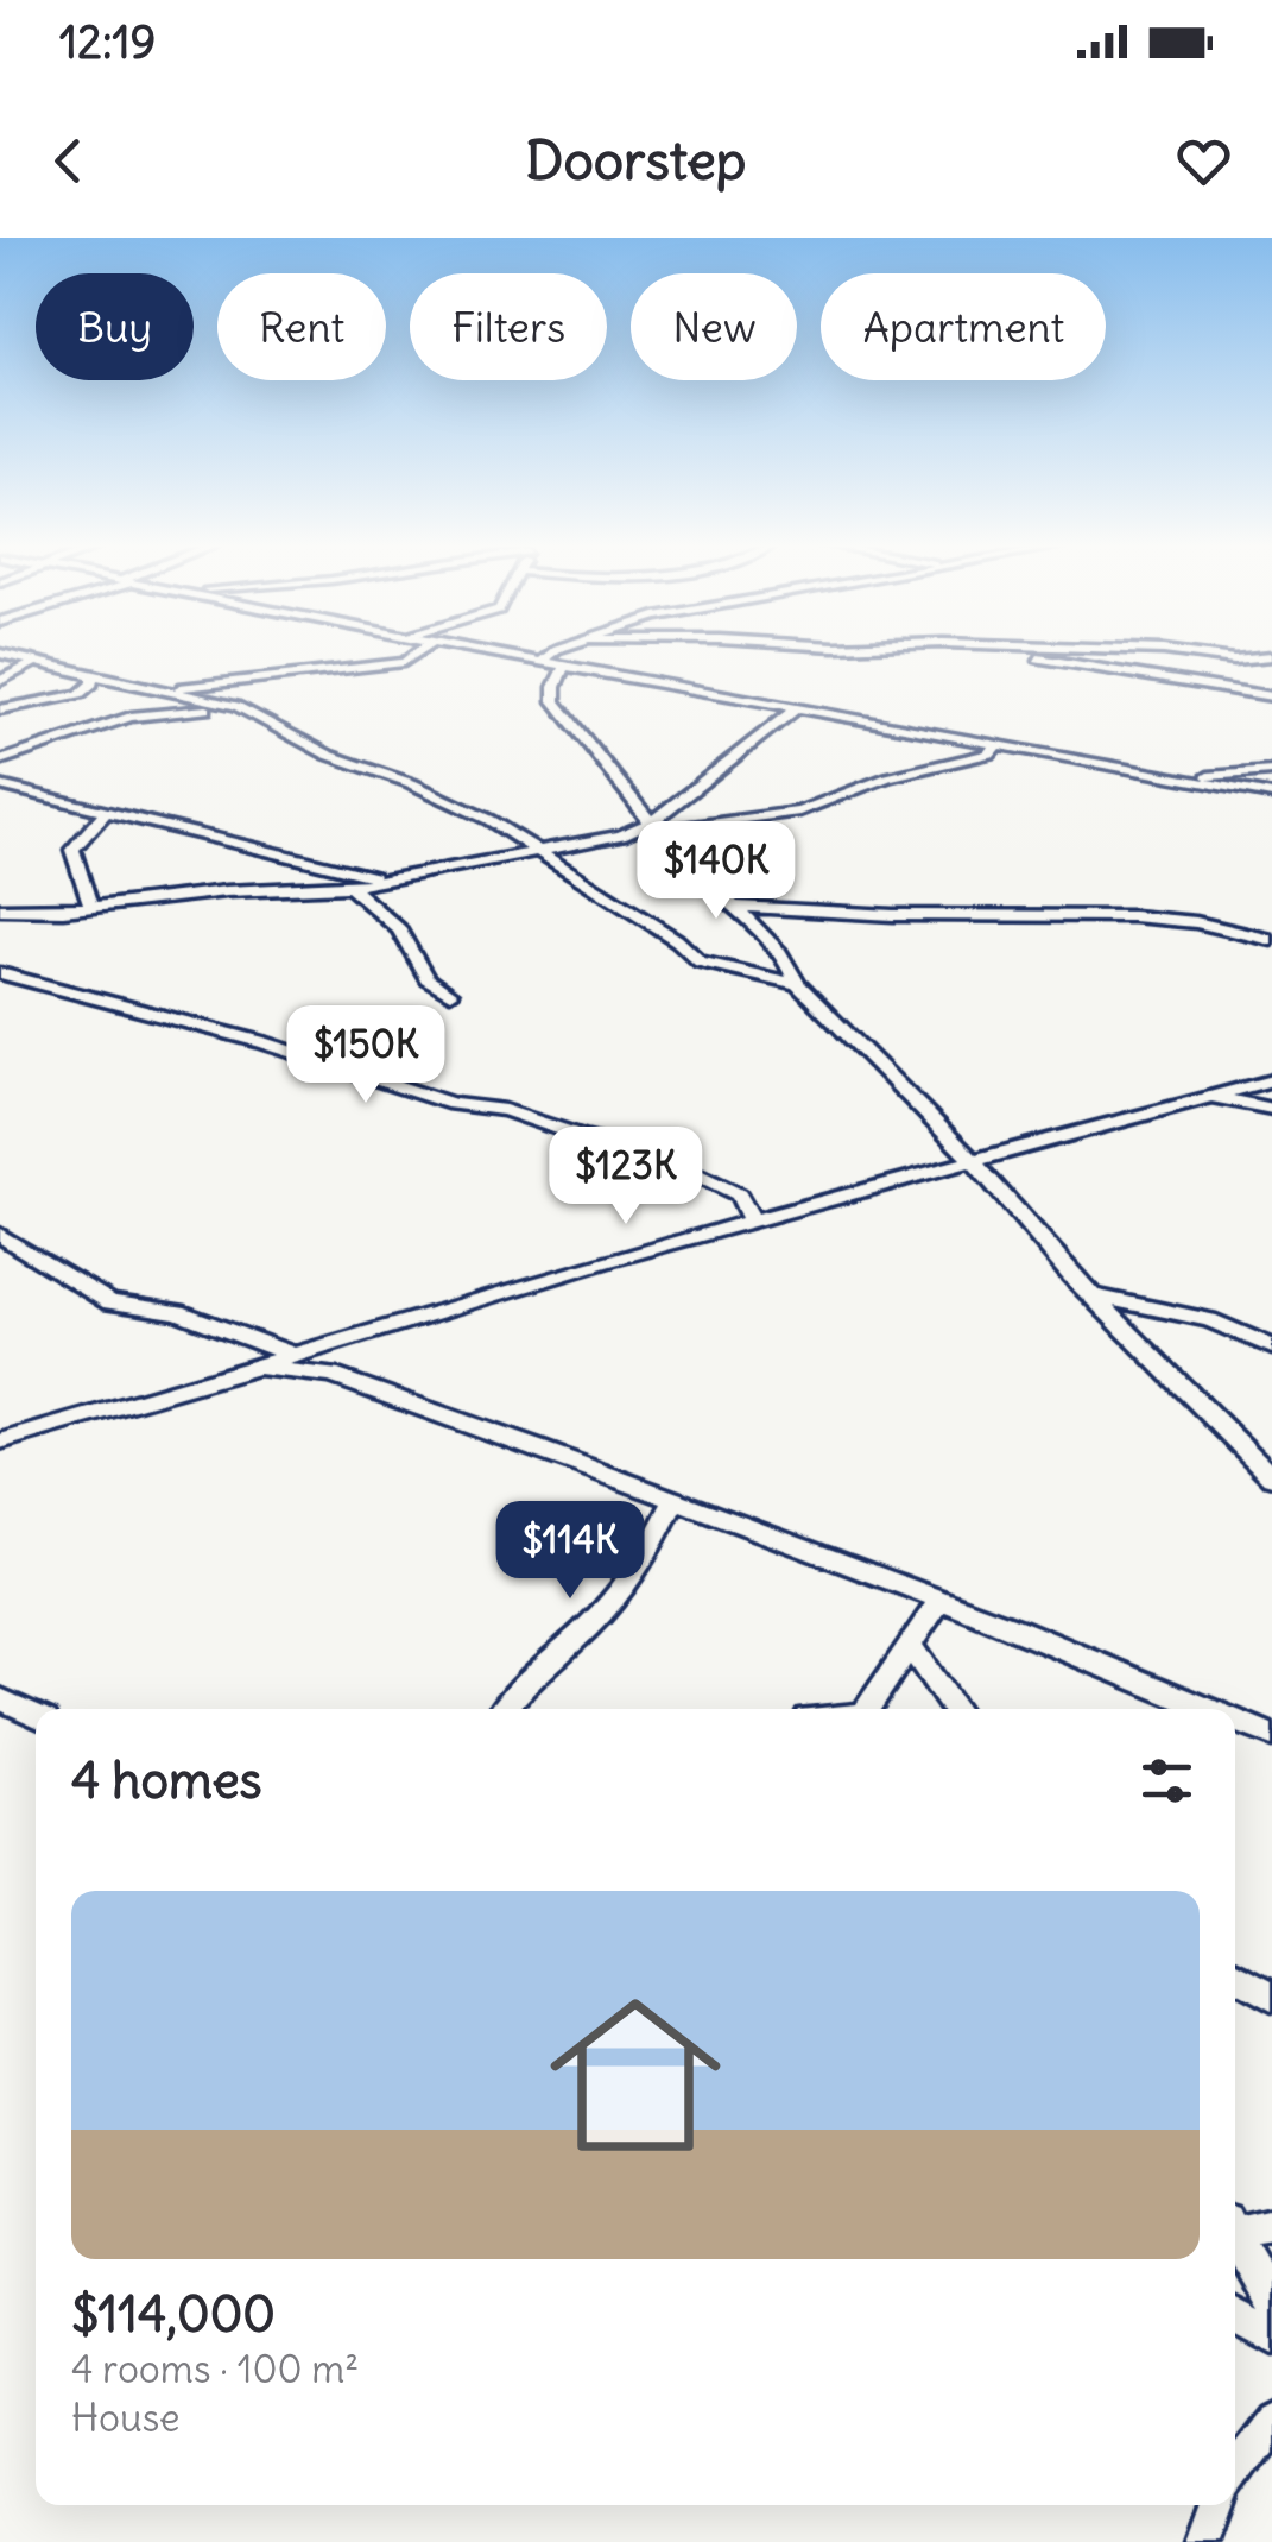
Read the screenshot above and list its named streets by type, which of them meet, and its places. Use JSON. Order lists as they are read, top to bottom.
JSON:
{
  "page": {
    "status": "12:19",
    "header": "Doorstep",
    "chip": [
      "Buy",
      "Rent",
      "Filters",
      "New",
      "Apartment"
    ],
    "price": [
      "$140K",
      "$150K",
      "$123K",
      "$114K"
    ],
    "heading": "4 homes",
    "list": [
      {
        "name": "$114,000",
        "note": "4 rooms · 100 m² · House"
      }
    ]
  }
}
